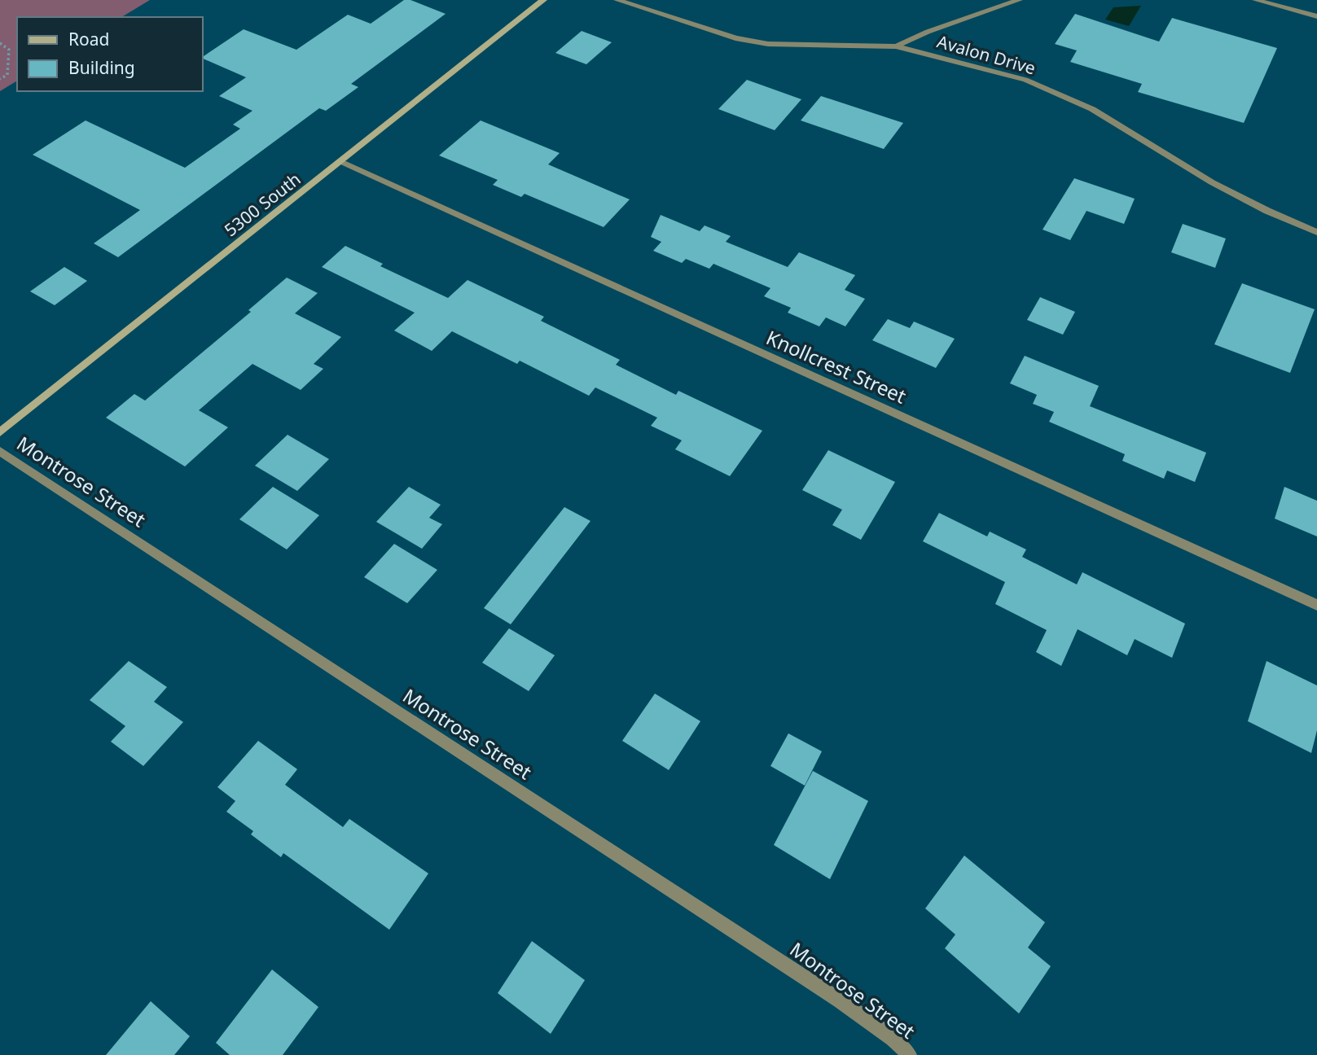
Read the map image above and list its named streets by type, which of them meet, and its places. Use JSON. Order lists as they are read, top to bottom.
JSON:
{
  "streets": {
    "main road": ["5300 South"],
    "street": ["Avalon Drive", "Knollcrest Street", "Montrose Street"]
  },
  "crossings": [
    ["5300 South", "Knollcrest Street"]
  ],
  "legend": ["Road", "Building"]
}
